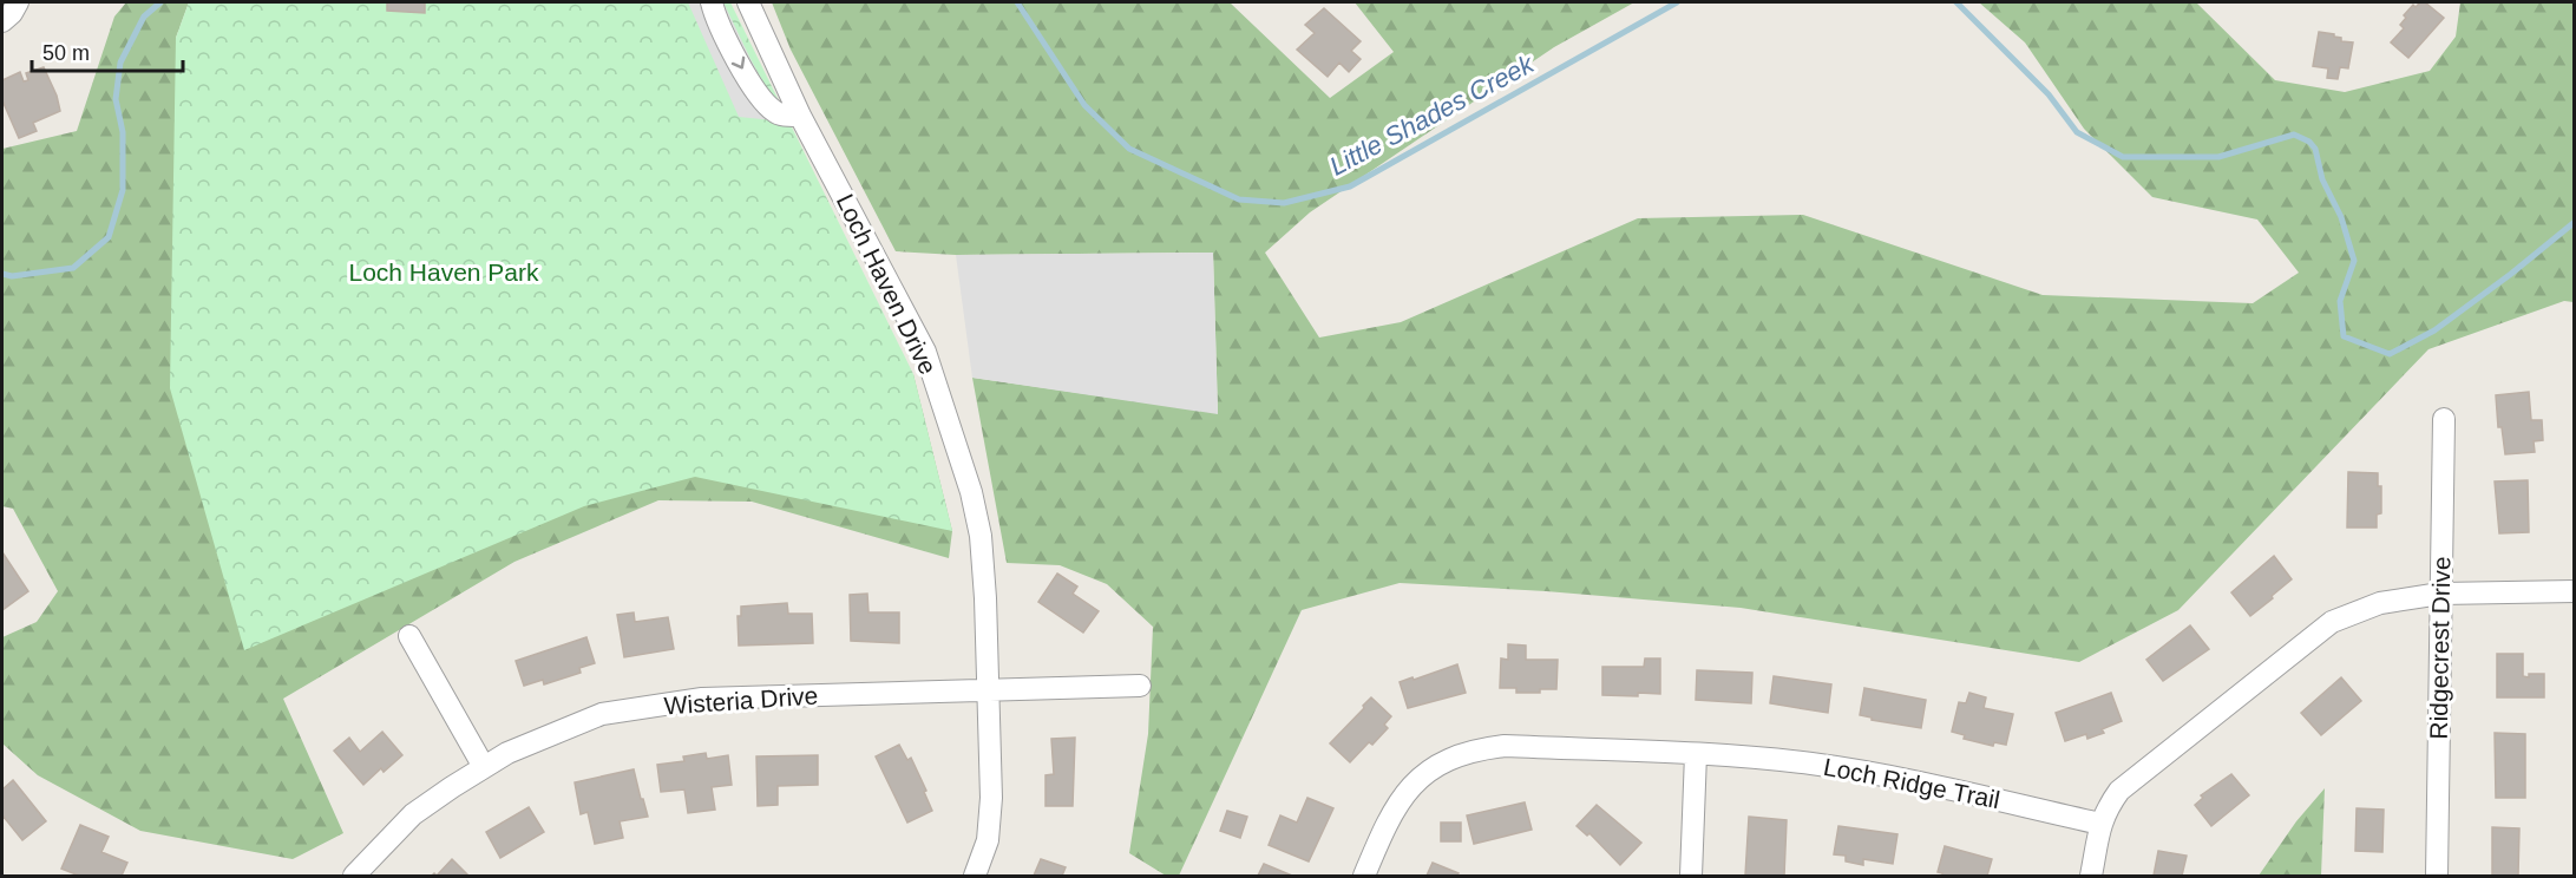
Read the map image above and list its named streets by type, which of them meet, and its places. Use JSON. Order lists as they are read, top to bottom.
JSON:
{
  "streets": {
    "street": [
      "Loch Haven Drive",
      "Ridgecrest Drive",
      "Wisteria Drive",
      "Loch Ridge Trail"
    ]
  },
  "crossings": [
    ["Loch Haven Drive", "Wisteria Drive"]
  ],
  "water": ["Little Shades Creek"],
  "parks": ["Loch Haven Park"],
  "scale_bar": "50 m"
}
